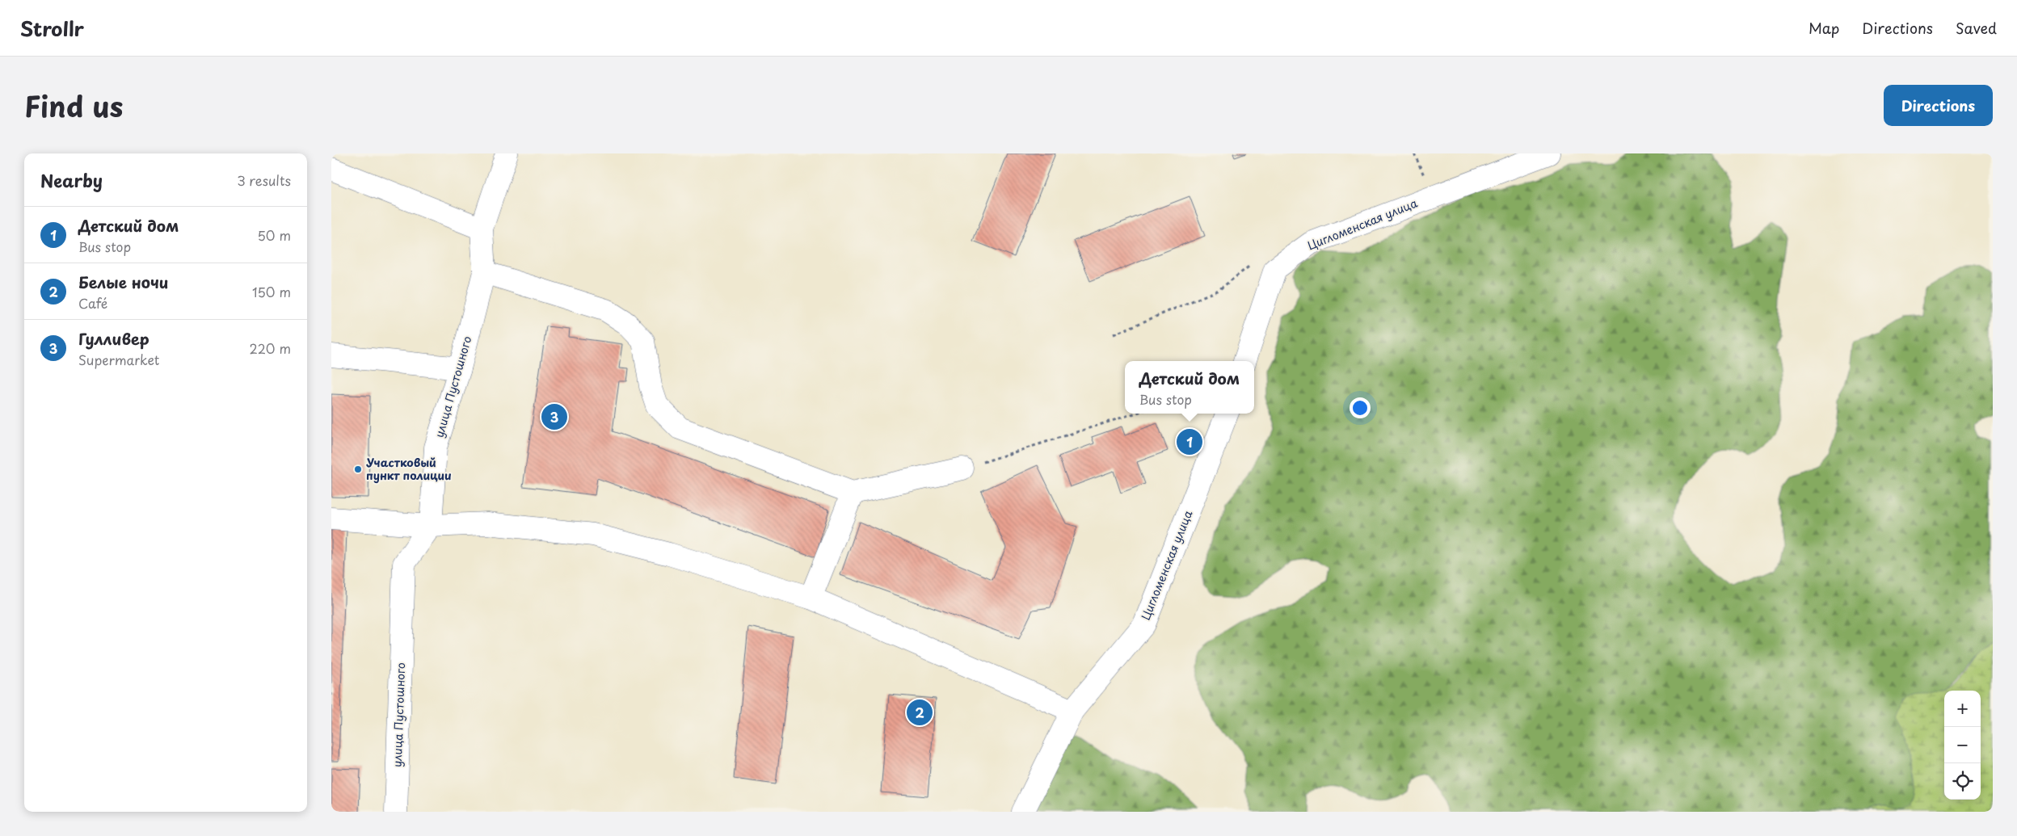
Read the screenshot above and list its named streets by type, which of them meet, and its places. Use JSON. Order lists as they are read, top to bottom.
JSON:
{
  "streets": {
    "street": ["Цигломенская улица", "улица Пустошного"]
  },
  "places": ["Участковый пункт полиции"],
  "page": {
    "header": "Strollr",
    "nav": ["Map", "Directions", "Saved"],
    "title": "Find us",
    "buttons": "Directions",
    "heading": ["Nearby", "3 results"],
    "list": [
      {
        "mark": "1",
        "name": "Детский дом",
        "note": "Bus stop",
        "value": "50 m"
      },
      {
        "mark": "2",
        "name": "Белые ночи",
        "note": "Café",
        "value": "150 m"
      },
      {
        "mark": "3",
        "name": "Гулливер",
        "note": "Supermarket",
        "value": "220 m"
      }
    ],
    "popup": ["Детский дом", "Bus stop"],
    "pins": ["3", "1", "2"],
    "map_buttons": ["+", "−"]
  }
}
